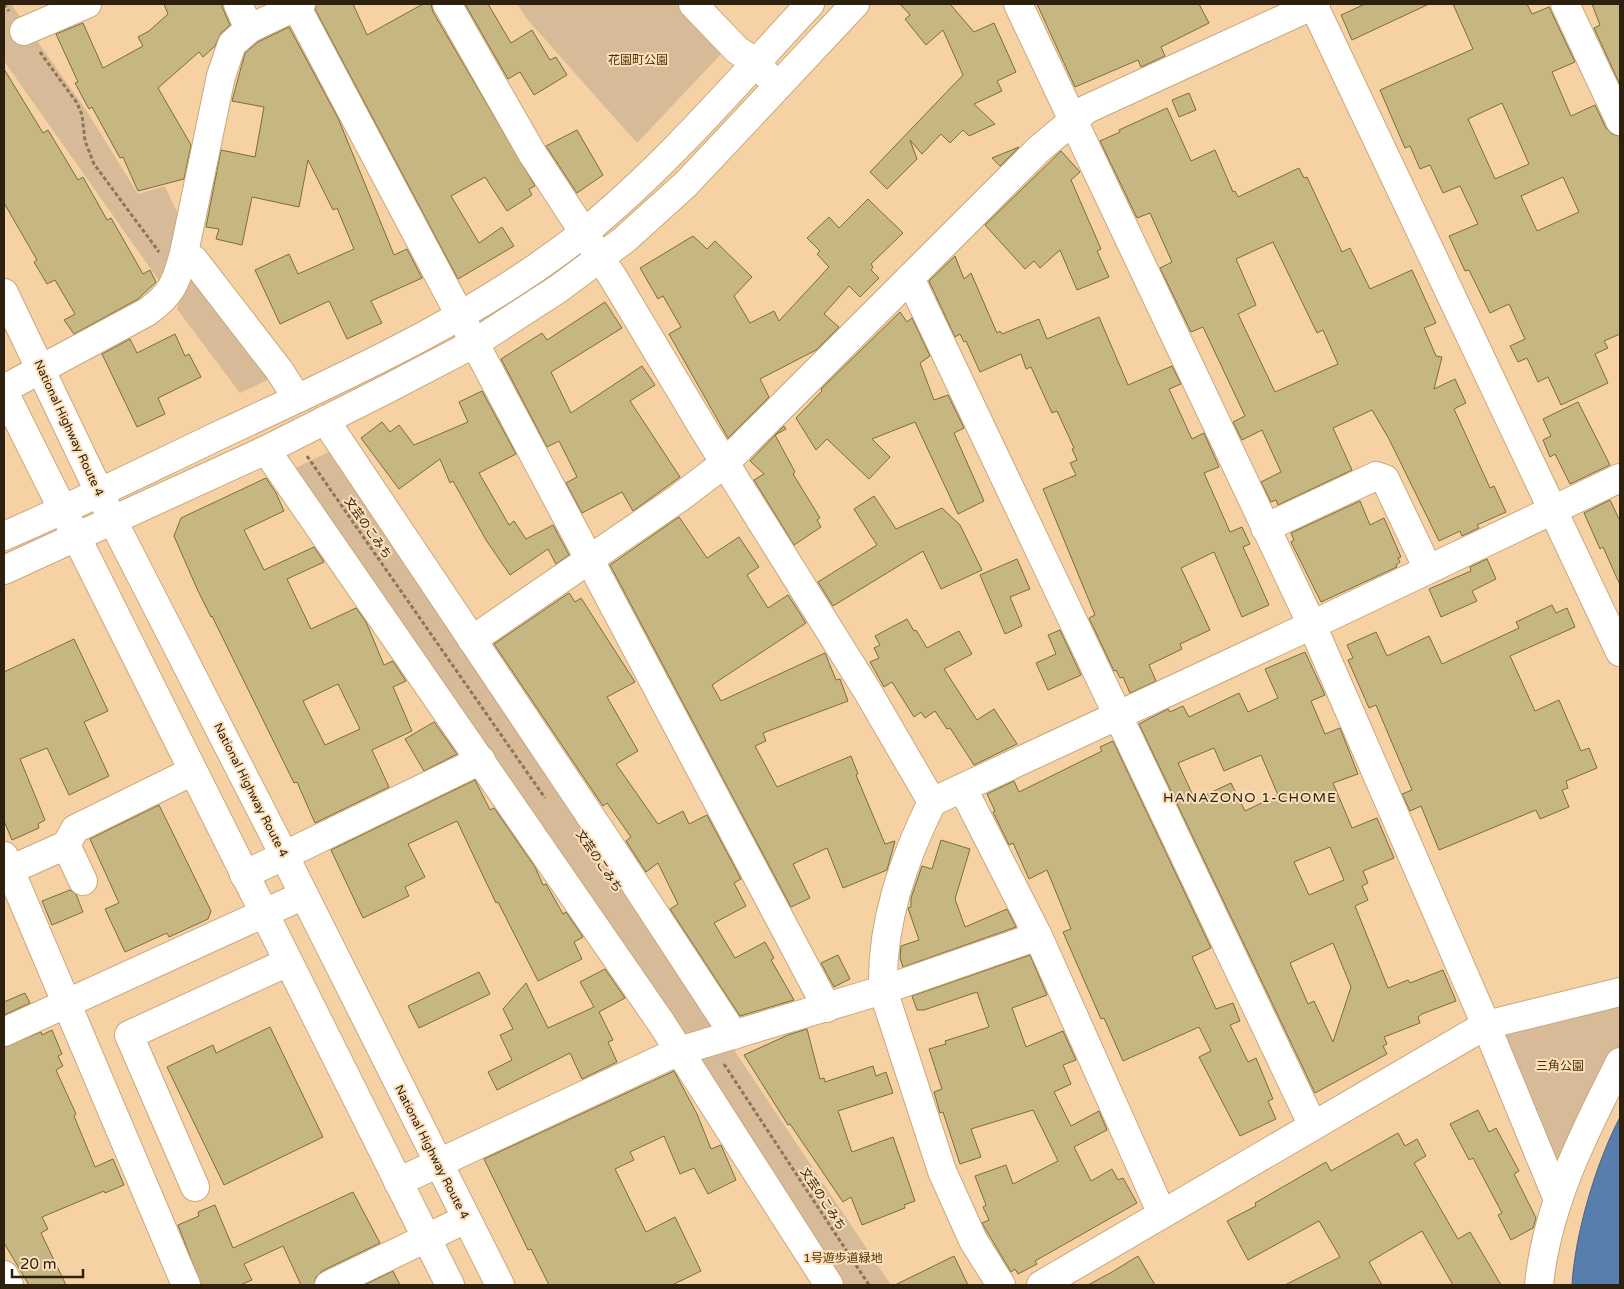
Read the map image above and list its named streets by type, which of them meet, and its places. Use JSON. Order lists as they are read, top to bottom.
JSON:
{
  "streets": {
    "main road": ["National Highway Route 4"],
    "path": ["文芸のこみち"]
  },
  "districts": ["HANAZONO 1-CHOME"],
  "parks": ["花園町公園", "三角公園", "1号遊歩道緑地"],
  "scale_bar": "20 m"
}
